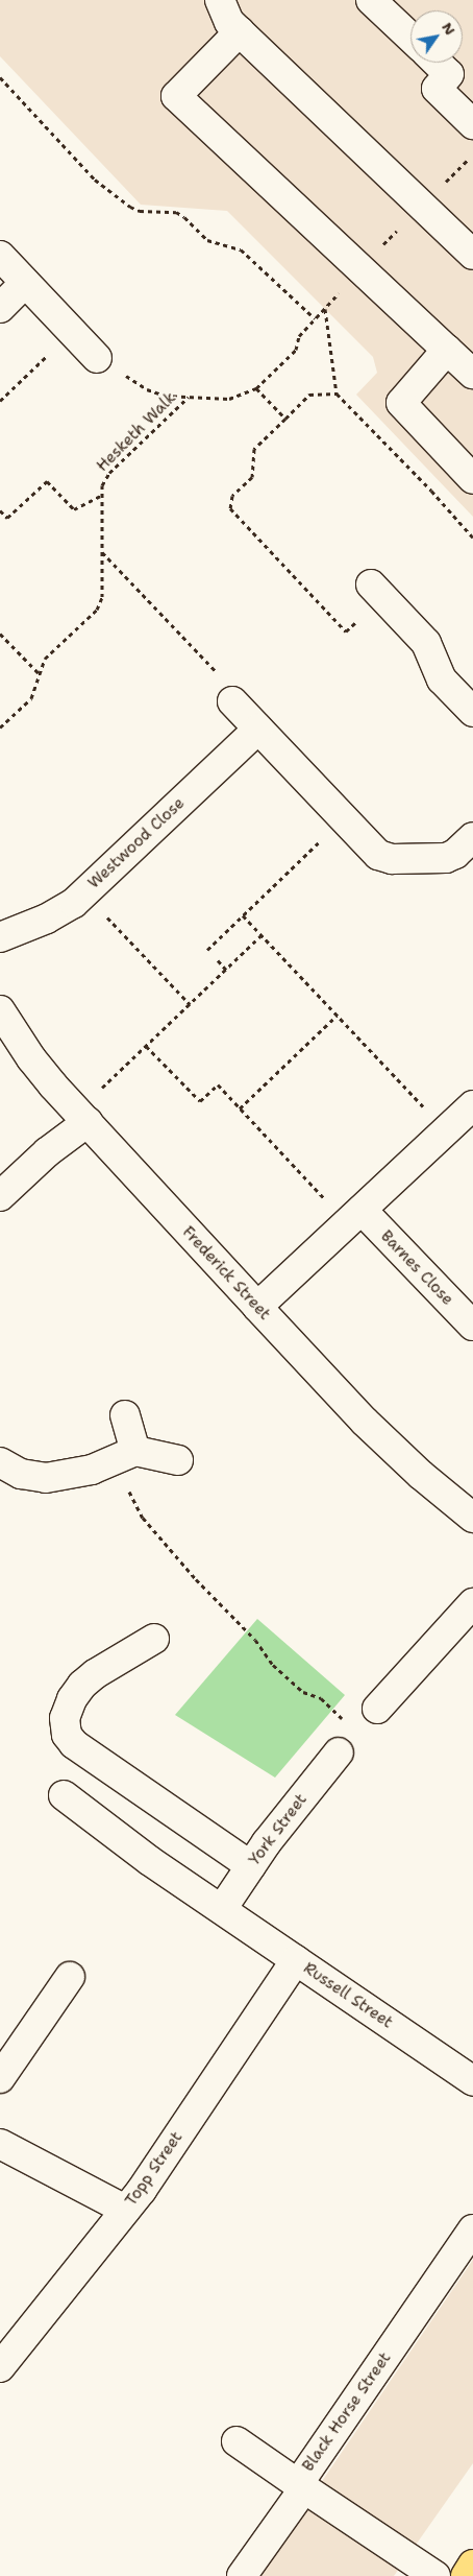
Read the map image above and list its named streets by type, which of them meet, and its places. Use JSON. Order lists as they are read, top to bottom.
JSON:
{
  "streets": {
    "street": [
      "Westwood Close",
      "Barnes Close",
      "Frederick Street",
      "York Street",
      "Russell Street",
      "Topp Street",
      "Black Horse Street"
    ],
    "path": ["Hesketh Walk"]
  },
  "crossings": [
    ["York Street", "Russell Street"],
    ["Russell Street", "Topp Street"]
  ],
  "north": "top right"
}
